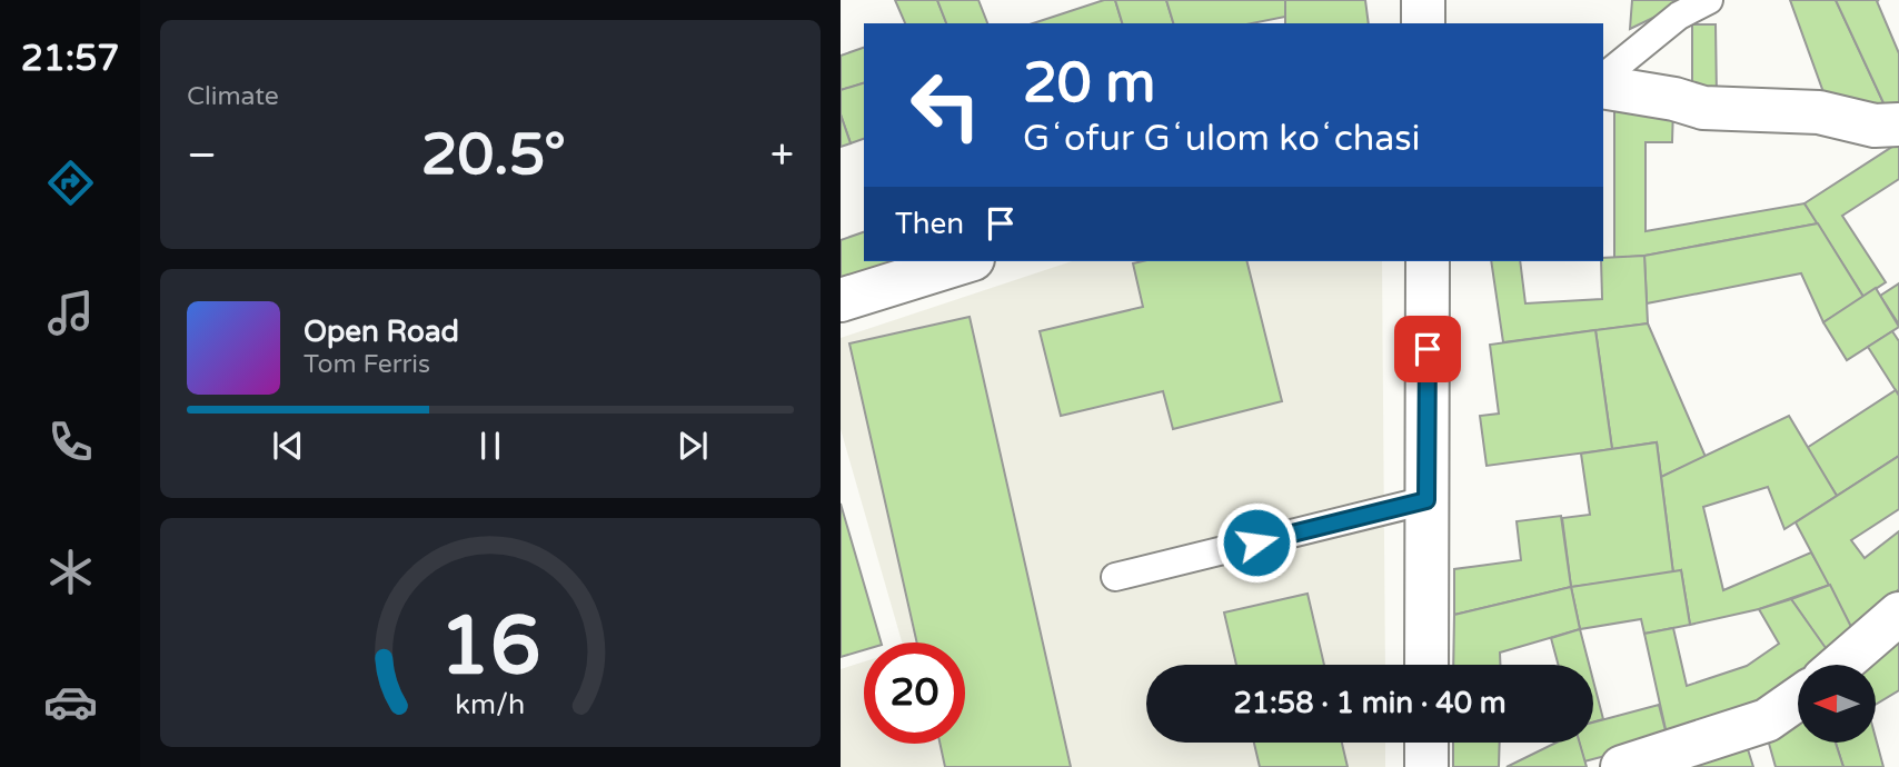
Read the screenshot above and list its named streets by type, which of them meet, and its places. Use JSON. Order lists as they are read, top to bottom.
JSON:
{
  "north": "left",
  "page": {
    "tabs": "21:57",
    "tile": "Climate",
    "turn": ["20 m", "Gʻofur Gʻulom koʻchasi"],
    "heat": ["−", "20.5°", "+"],
    "then": "Then",
    "song": ["Open Road", "Tom Ferris"],
    "limit": "20",
    "trip": "21:58 · 1 min · 40 m",
    "gauge": ["16", "km/h"]
  }
}
